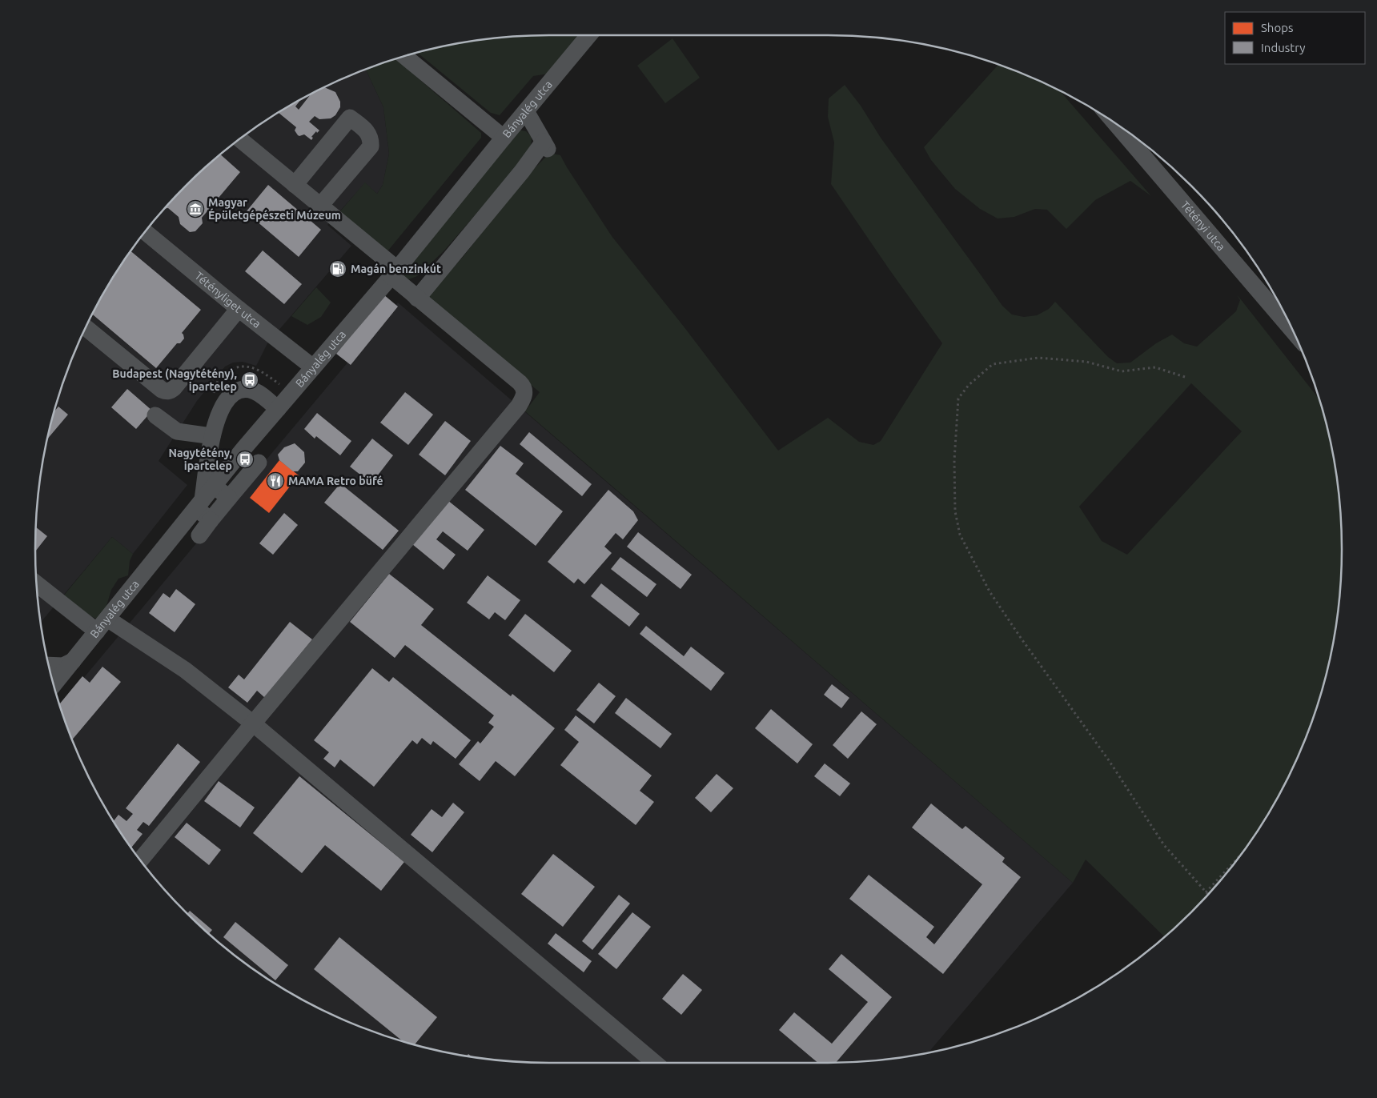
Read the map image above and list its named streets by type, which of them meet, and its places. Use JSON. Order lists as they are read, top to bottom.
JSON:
{
  "streets": {
    "street": ["Bányalég utca", "Tétényi utca", "Tétényliget utca"]
  },
  "crossings": [
    ["Bányalég utca", "Tétényliget utca"]
  ],
  "places": {
    "museum": ["Magyar Épületgépészeti Múzeum"],
    "fuel station": ["Magán benzinkút"],
    "bus stop": ["Budapest (Nagytétény), ipartelep", "Nagytétény, ipartelep"],
    "restaurant": ["MAMA Retro büfé"]
  },
  "legend": ["Shops", "Industry"]
}
